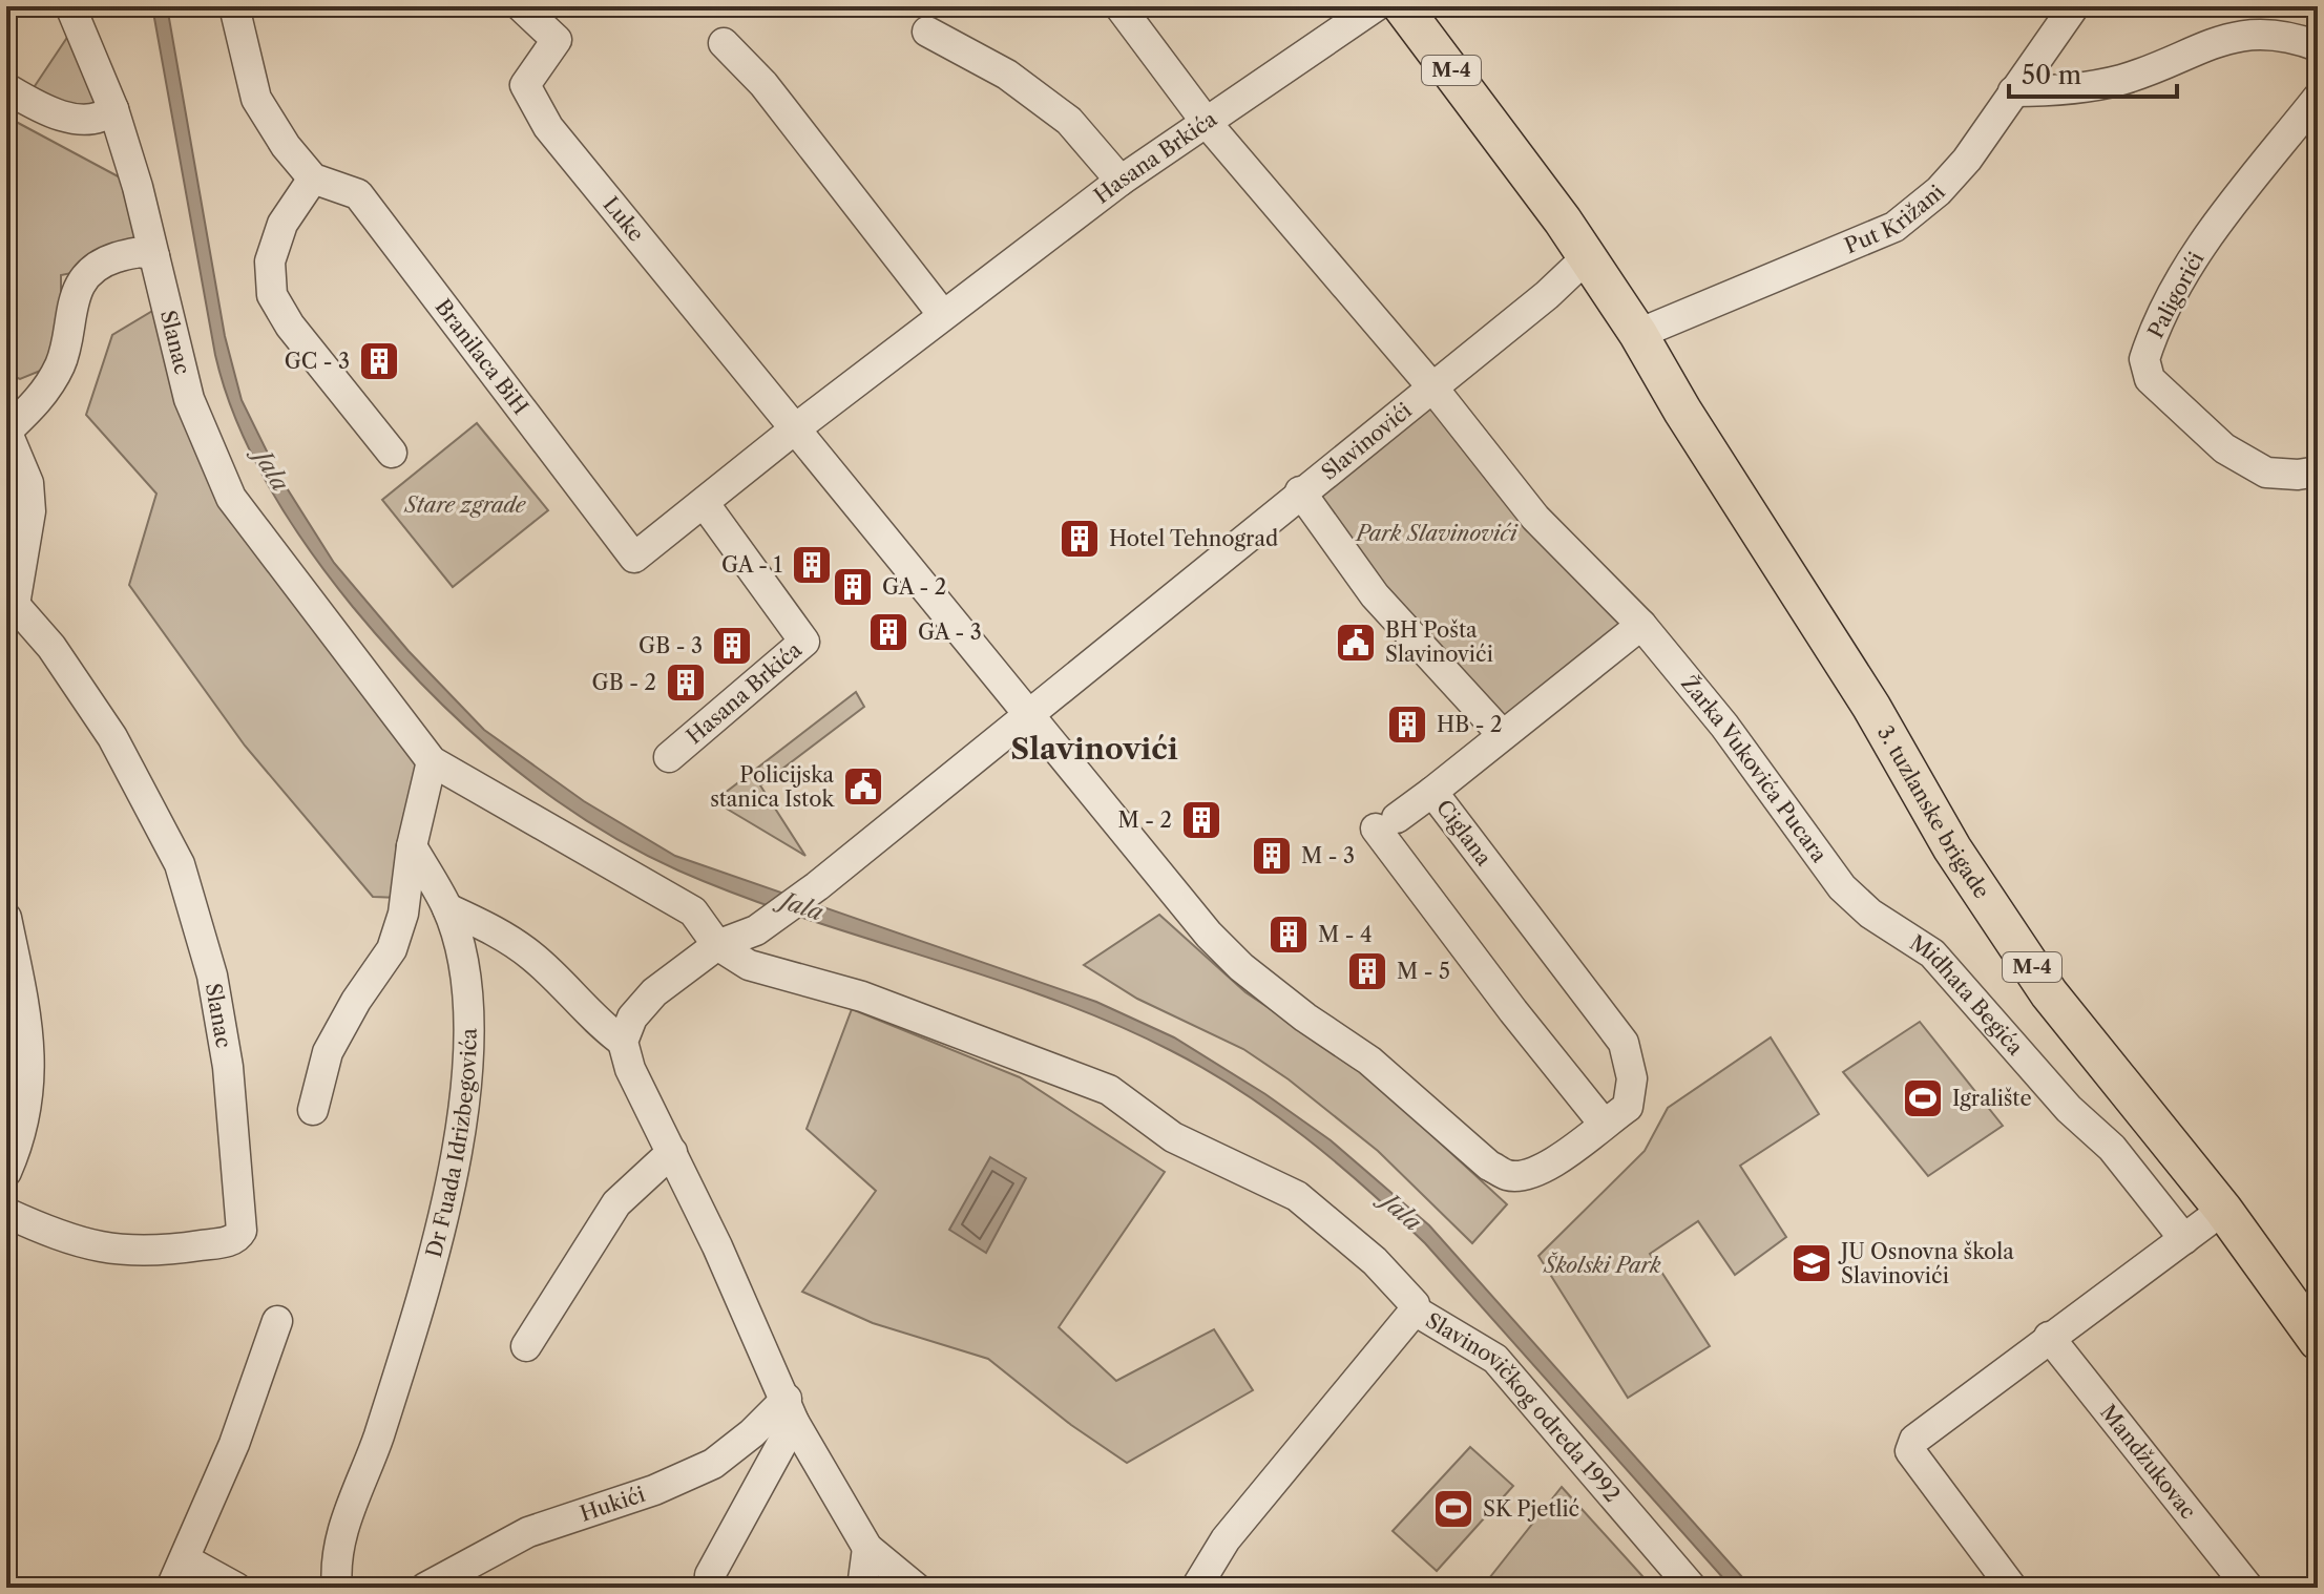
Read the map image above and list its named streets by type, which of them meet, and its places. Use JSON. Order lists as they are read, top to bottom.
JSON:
{
  "streets": {
    "main road": ["M-4", "3. tuzlanske brigade"],
    "street": [
      "Hasana Brkića",
      "Put Križani",
      "Luke",
      "Paligorići",
      "Slanac",
      "Branilaca BiH",
      "Slavinovići",
      "Žarka Vukovića Pucara",
      "Ciglana",
      "Midhata Begića",
      "Dr Fuada Idrizbegovića",
      "Slavinovičkog odreda 1992",
      "Mandžukovac",
      "Hukići"
    ]
  },
  "crossings": [
    ["M-4", "3. tuzlanske brigade"],
    ["Hasana Brkića", "Luke"],
    ["Hasana Brkića", "Branilaca BiH"],
    ["Hasana Brkića", "Slavinovići"],
    ["Put Križani", "3. tuzlanske brigade"],
    ["Slanac", "Slavinovići"],
    ["Slavinovići", "Žarka Vukovića Pucara"],
    ["Slavinovići", "Ciglana"],
    ["Žarka Vukovića Pucara", "Midhata Begića"]
  ],
  "districts": ["Slavinovići"],
  "water": ["Jala"],
  "parks": ["Stare zgrade", "Park Slavinovići", "Školski Park"],
  "places": {
    "building": [
      "GC - 3",
      "Hotel Tehnograd",
      "GA - 1",
      "GA - 2",
      "GA - 3",
      "GB - 3",
      "GB - 2",
      "HB - 2",
      "M - 2",
      "M - 3",
      "M - 4",
      "M - 5"
    ],
    "public building": ["BH Pošta Slavinovići", "Policijska stanica Istok"],
    "sports": ["Igralište", "SK Pjetlić"],
    "school or university": ["JU Osnovna škola Slavinovići"]
  },
  "scale_bar": "50 m"
}
